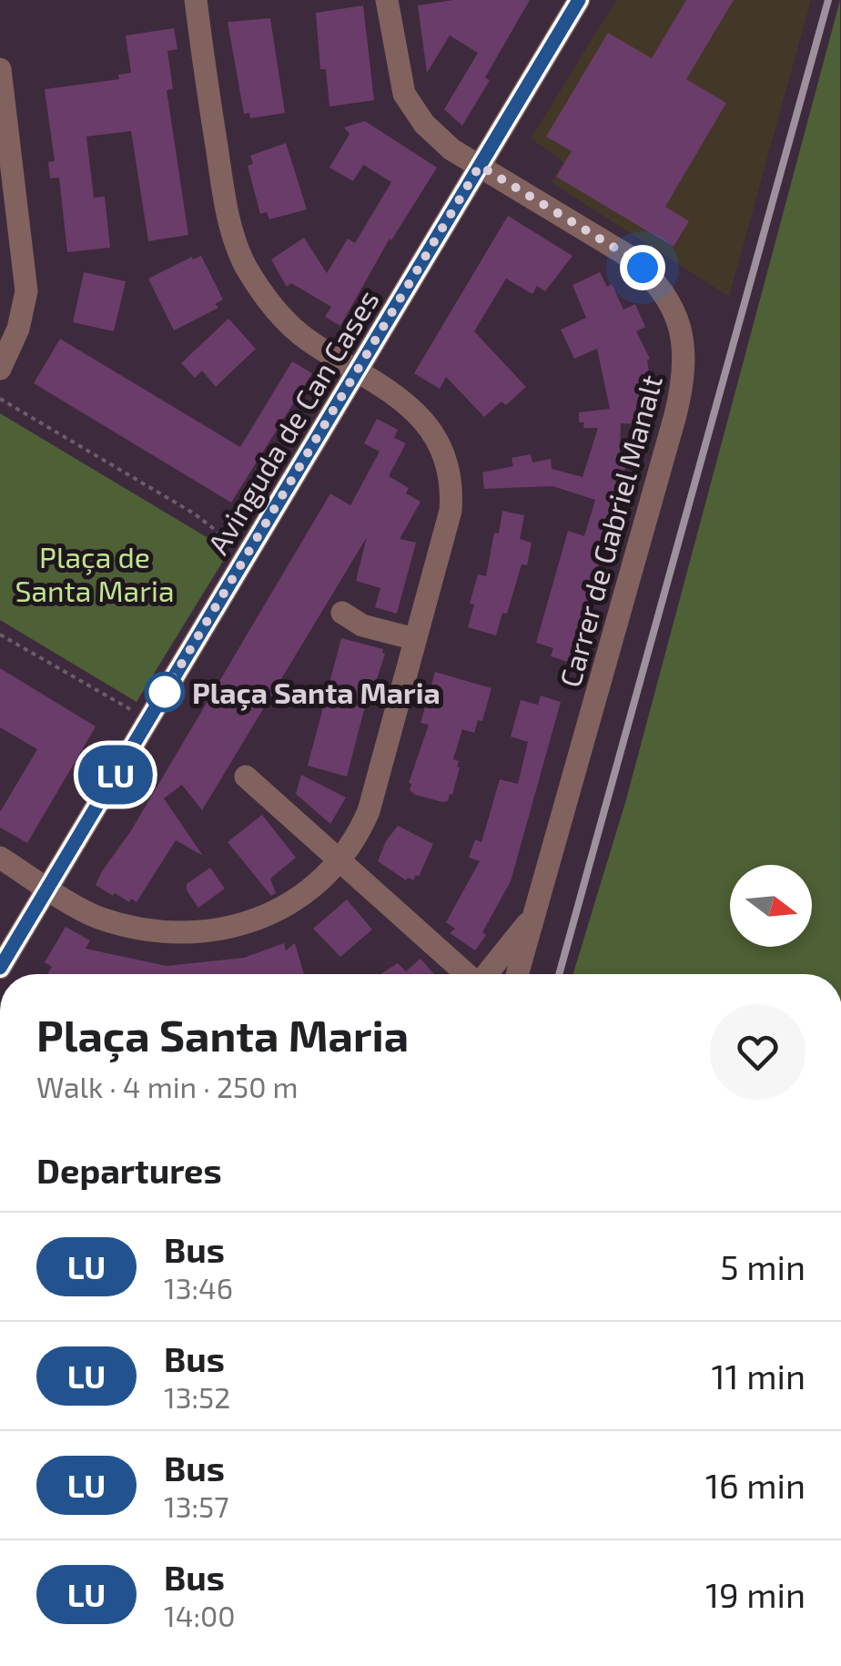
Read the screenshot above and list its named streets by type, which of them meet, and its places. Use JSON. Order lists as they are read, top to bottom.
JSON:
{
  "streets": {
    "street": ["Avinguda de Can Cases", "Carrer de Gabriel Manalt"]
  },
  "crossings": [
    ["Avinguda de Can Cases", "Carrer de Gabriel Manalt"]
  ],
  "parks": ["Plaça de Santa Maria"],
  "places": ["Plaça Santa Maria"],
  "lines": ["bus line LU"],
  "north": "right",
  "page": {
    "on_map": "LU",
    "heading": [
      ["Plaça Santa Maria", "Walk · 4 min · 250 m"],
      "Departures"
    ],
    "list": [
      {
        "mark": "LU",
        "name": "Bus",
        "note": "13:46",
        "value": "5 min"
      },
      {
        "mark": "LU",
        "name": "Bus",
        "note": "13:52",
        "value": "11 min"
      },
      {
        "mark": "LU",
        "name": "Bus",
        "note": "13:57",
        "value": "16 min"
      },
      {
        "mark": "LU",
        "name": "Bus",
        "note": "14:00",
        "value": "19 min"
      }
    ]
  }
}
